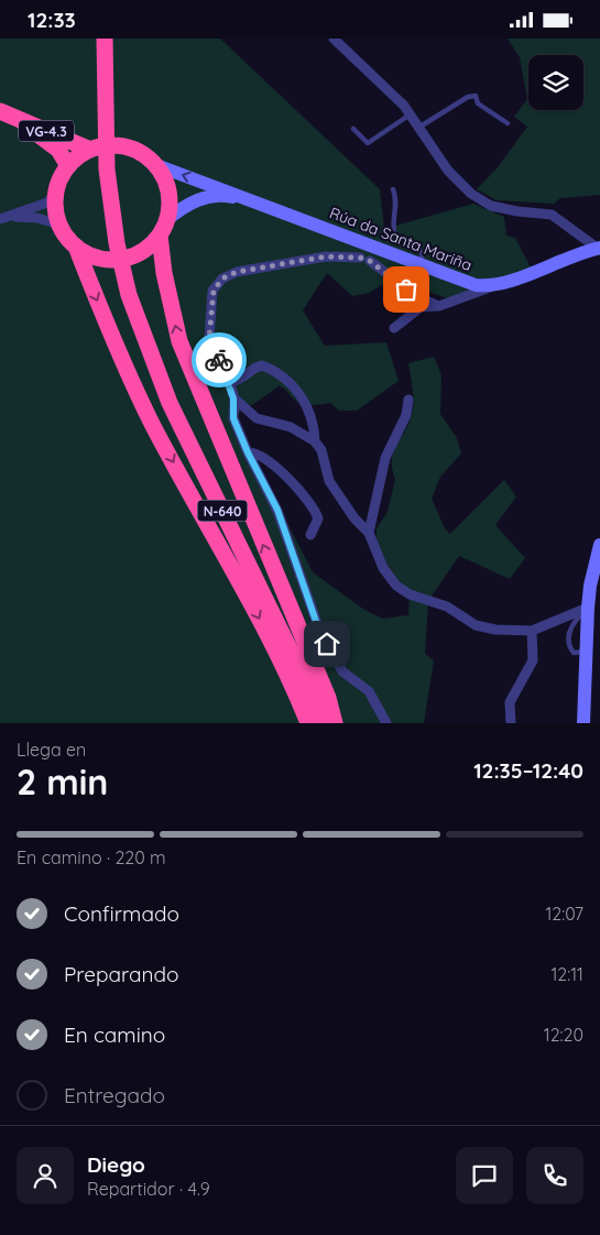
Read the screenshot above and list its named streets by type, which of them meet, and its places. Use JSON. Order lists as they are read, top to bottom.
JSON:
{
  "streets": {
    "highway": ["VG-4.3", "N-640"],
    "street": ["Rúa da Santa Mariña"]
  },
  "crossings": [
    ["VG-4.3", "Rúa da Santa Mariña"]
  ],
  "page": {
    "status": "12:33",
    "heading": ["2 min", "Llega en", "12:35–12:40"],
    "panel": ["Diego", "Repartidor · 4.9"],
    "bar": "En camino · 220 m",
    "list": [
      ["Confirmado", "12:07"],
      ["Preparando", "12:11"],
      ["En camino", "12:20"],
      "Entregado"
    ]
  }
}
